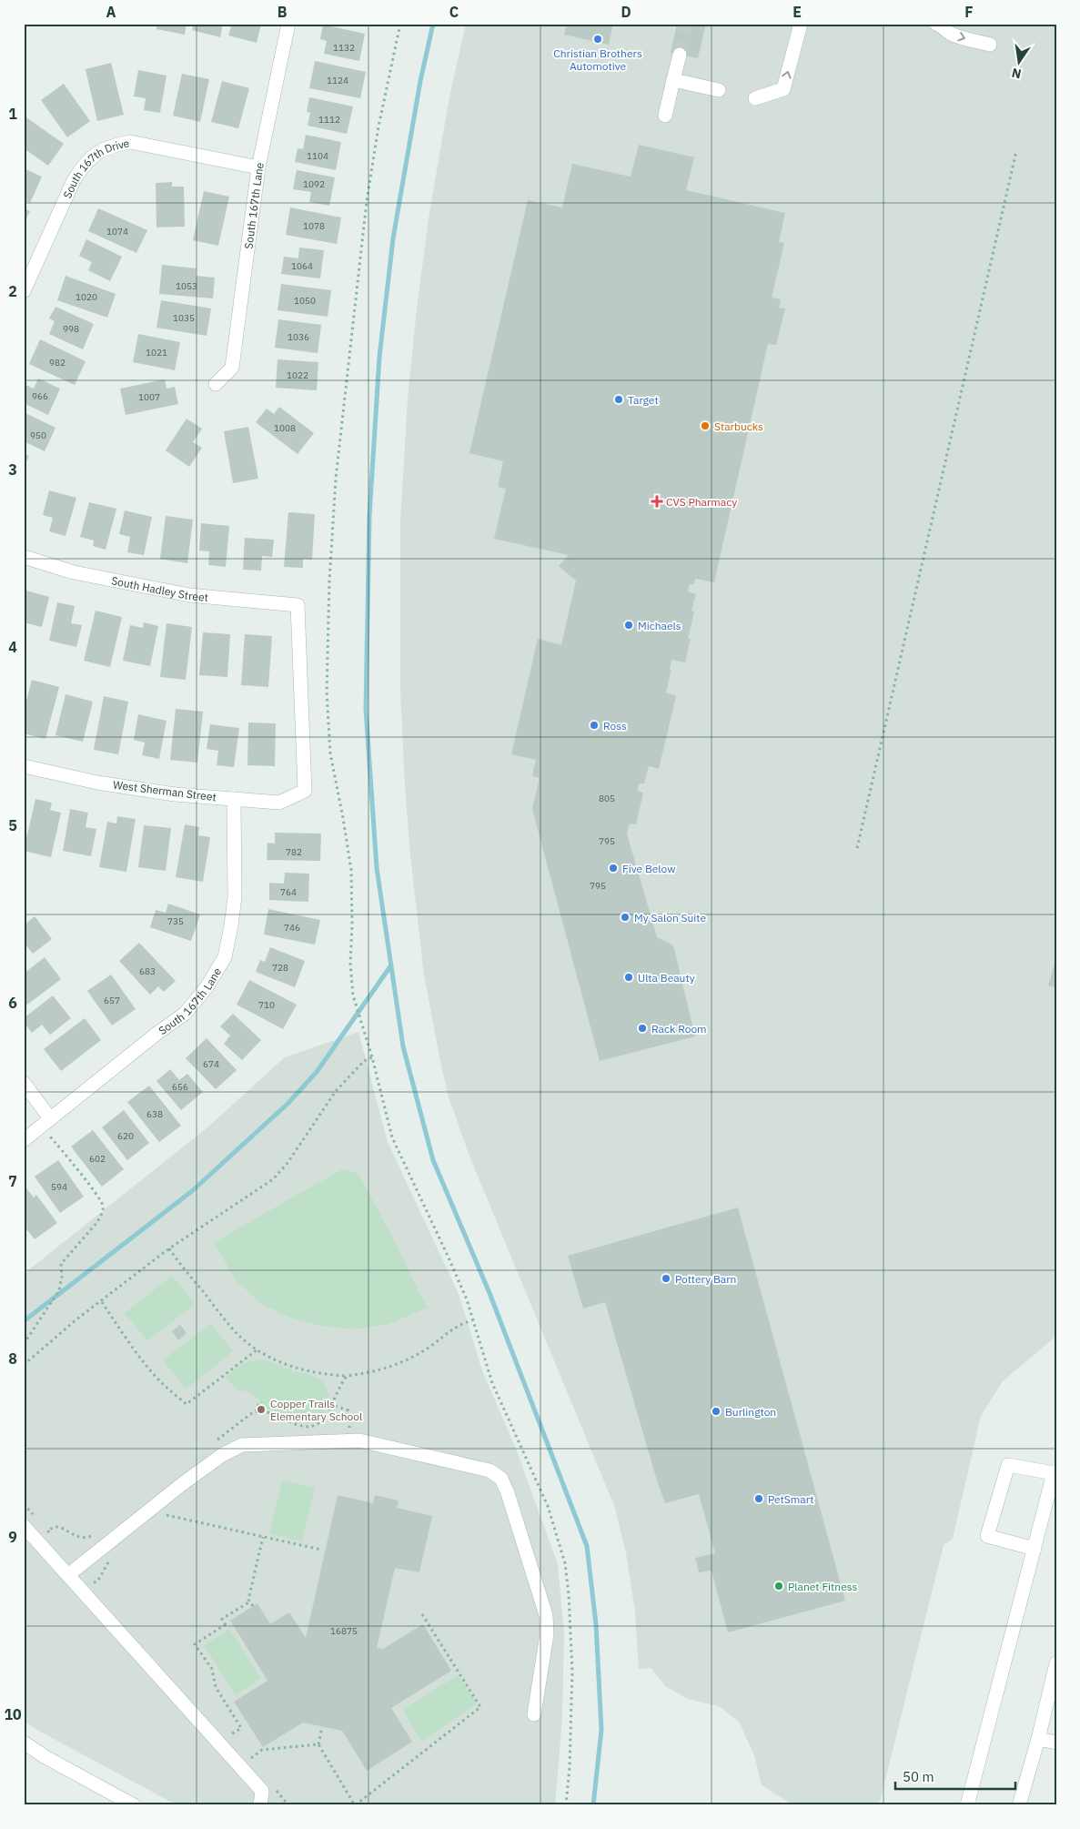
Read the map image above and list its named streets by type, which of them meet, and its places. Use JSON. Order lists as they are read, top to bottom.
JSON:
{
  "streets": {
    "street": [
      "South 167th Drive",
      "South 167th Lane",
      "South Hadley Street",
      "West Sherman Street"
    ]
  },
  "crossings": [
    ["South 167th Drive", "South 167th Lane"],
    ["South 167th Lane", "West Sherman Street"],
    ["South Hadley Street", "West Sherman Street"]
  ],
  "places": {
    "other": [
      "Christian Brothers Automotive",
      "Target",
      "Starbucks",
      "Michaels",
      "Ross",
      "Five Below",
      "My Salon Suite",
      "Ulta Beauty",
      "Rack Room",
      "Pottery Barn",
      "Copper Trails Elementary School",
      "Burlington",
      "PetSmart",
      "Planet Fitness"
    ],
    "health": ["CVS Pharmacy"]
  },
  "house_numbers": [
    "1132",
    "1124",
    "1112",
    "1104",
    "1092",
    "1078",
    "1074",
    "1064",
    "1053",
    "1020",
    "1050",
    "1035",
    "998",
    "1036",
    "1021",
    "982",
    "1022",
    "966",
    "1007",
    "1008",
    "950",
    "805",
    "795",
    "782",
    "795",
    "764",
    "735",
    "746",
    "728",
    "683",
    "657",
    "710",
    "674",
    "656",
    "638",
    "620",
    "602",
    "594",
    "16875"
  ],
  "scale_bar": "50 m",
  "north": "bottom",
  "grid": {
    "columns": [
      "A",
      "B",
      "C",
      "D",
      "E",
      "F"
    ],
    "rows": [
      "1",
      "2",
      "3",
      "4",
      "5",
      "6",
      "7",
      "8",
      "9",
      "10"
    ]
  }
}
